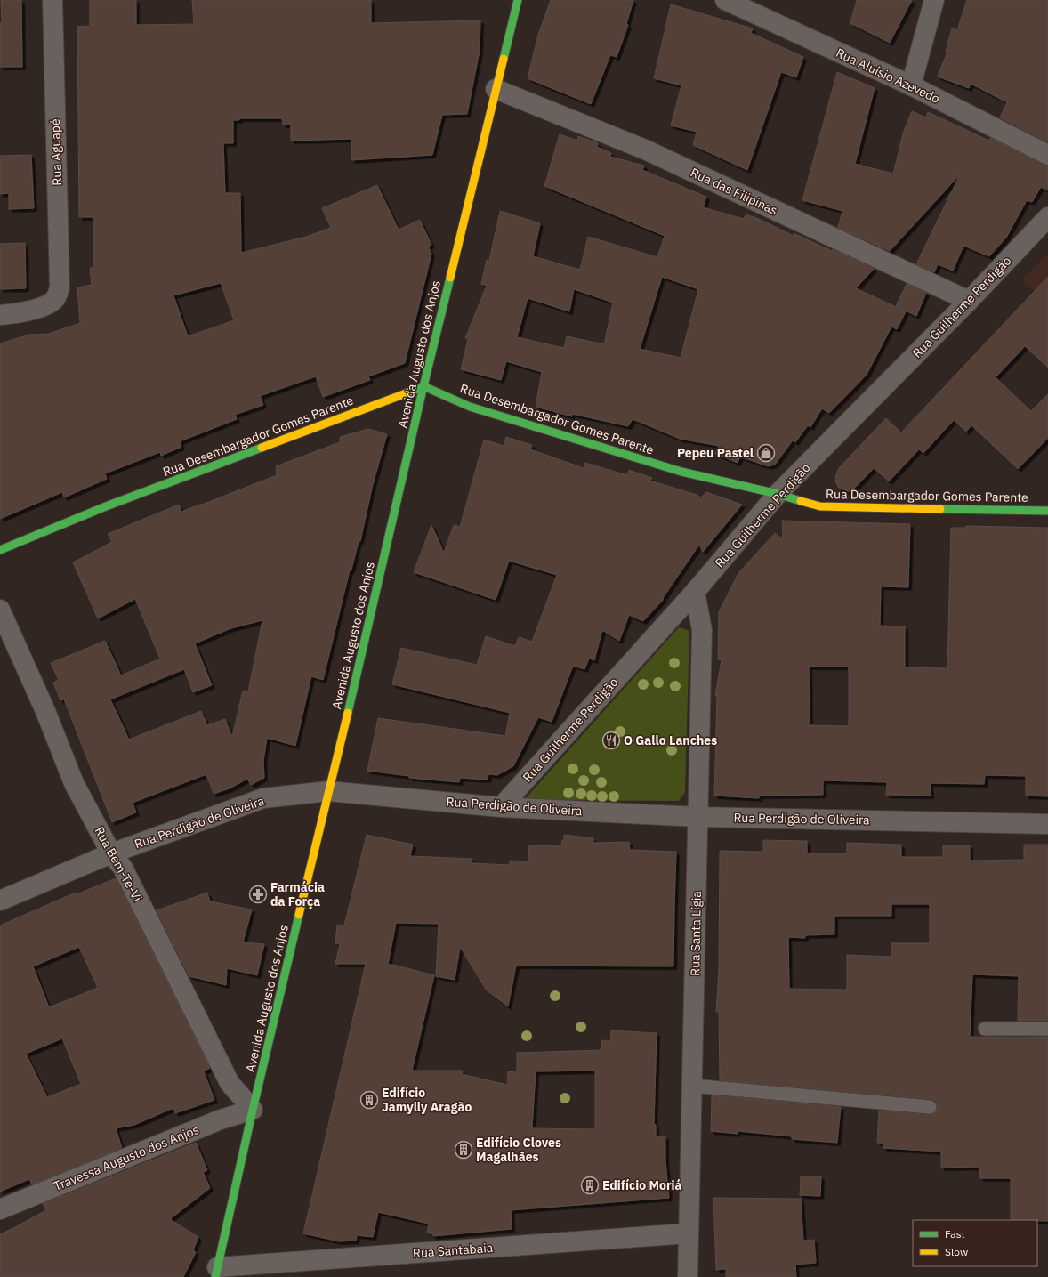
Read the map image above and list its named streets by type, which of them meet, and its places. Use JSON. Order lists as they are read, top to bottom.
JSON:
{
  "streets": {
    "main road": ["Avenida Augusto dos Anjos", "Rua Desembargador Gomes Parente"],
    "street": [
      "Rua Aluísio Azevedo",
      "Rua Aguapé",
      "Rua das Filipinas",
      "Rua Guilherme Perdigão",
      "Rua Perdigão de Oliveira",
      "Rua Bem-Te-Vi",
      "Rua Santa Lígia",
      "Travessa Augusto dos Anjos",
      "Rua Santabaia"
    ]
  },
  "crossings": [
    ["Rua das Filipinas", "Rua Guilherme Perdigão"],
    ["Rua das Filipinas", "Avenida Augusto dos Anjos"],
    ["Rua Guilherme Perdigão", "Rua Desembargador Gomes Parente"],
    ["Rua Guilherme Perdigão", "Rua Perdigão de Oliveira"],
    ["Rua Guilherme Perdigão", "Rua Santa Lígia"],
    ["Avenida Augusto dos Anjos", "Rua Desembargador Gomes Parente"],
    ["Avenida Augusto dos Anjos", "Rua Perdigão de Oliveira"],
    ["Avenida Augusto dos Anjos", "Rua Bem-Te-Vi"],
    ["Avenida Augusto dos Anjos", "Travessa Augusto dos Anjos"],
    ["Avenida Augusto dos Anjos", "Rua Santabaia"],
    ["Rua Perdigão de Oliveira", "Rua Bem-Te-Vi"],
    ["Rua Perdigão de Oliveira", "Rua Santa Lígia"],
    ["Rua Bem-Te-Vi", "Travessa Augusto dos Anjos"],
    ["Rua Santa Lígia", "Rua Santabaia"]
  ],
  "places": {
    "shop": ["Pepeu Pastel"],
    "restaurant": ["O Gallo Lanches"],
    "pharmacy": ["Farmácia da Força"],
    "building": ["Edifício Jamylly Aragão", "Edifício Cloves Magalhães", "Edifício Moriá"]
  },
  "legend": ["Fast", "Slow"]
}
